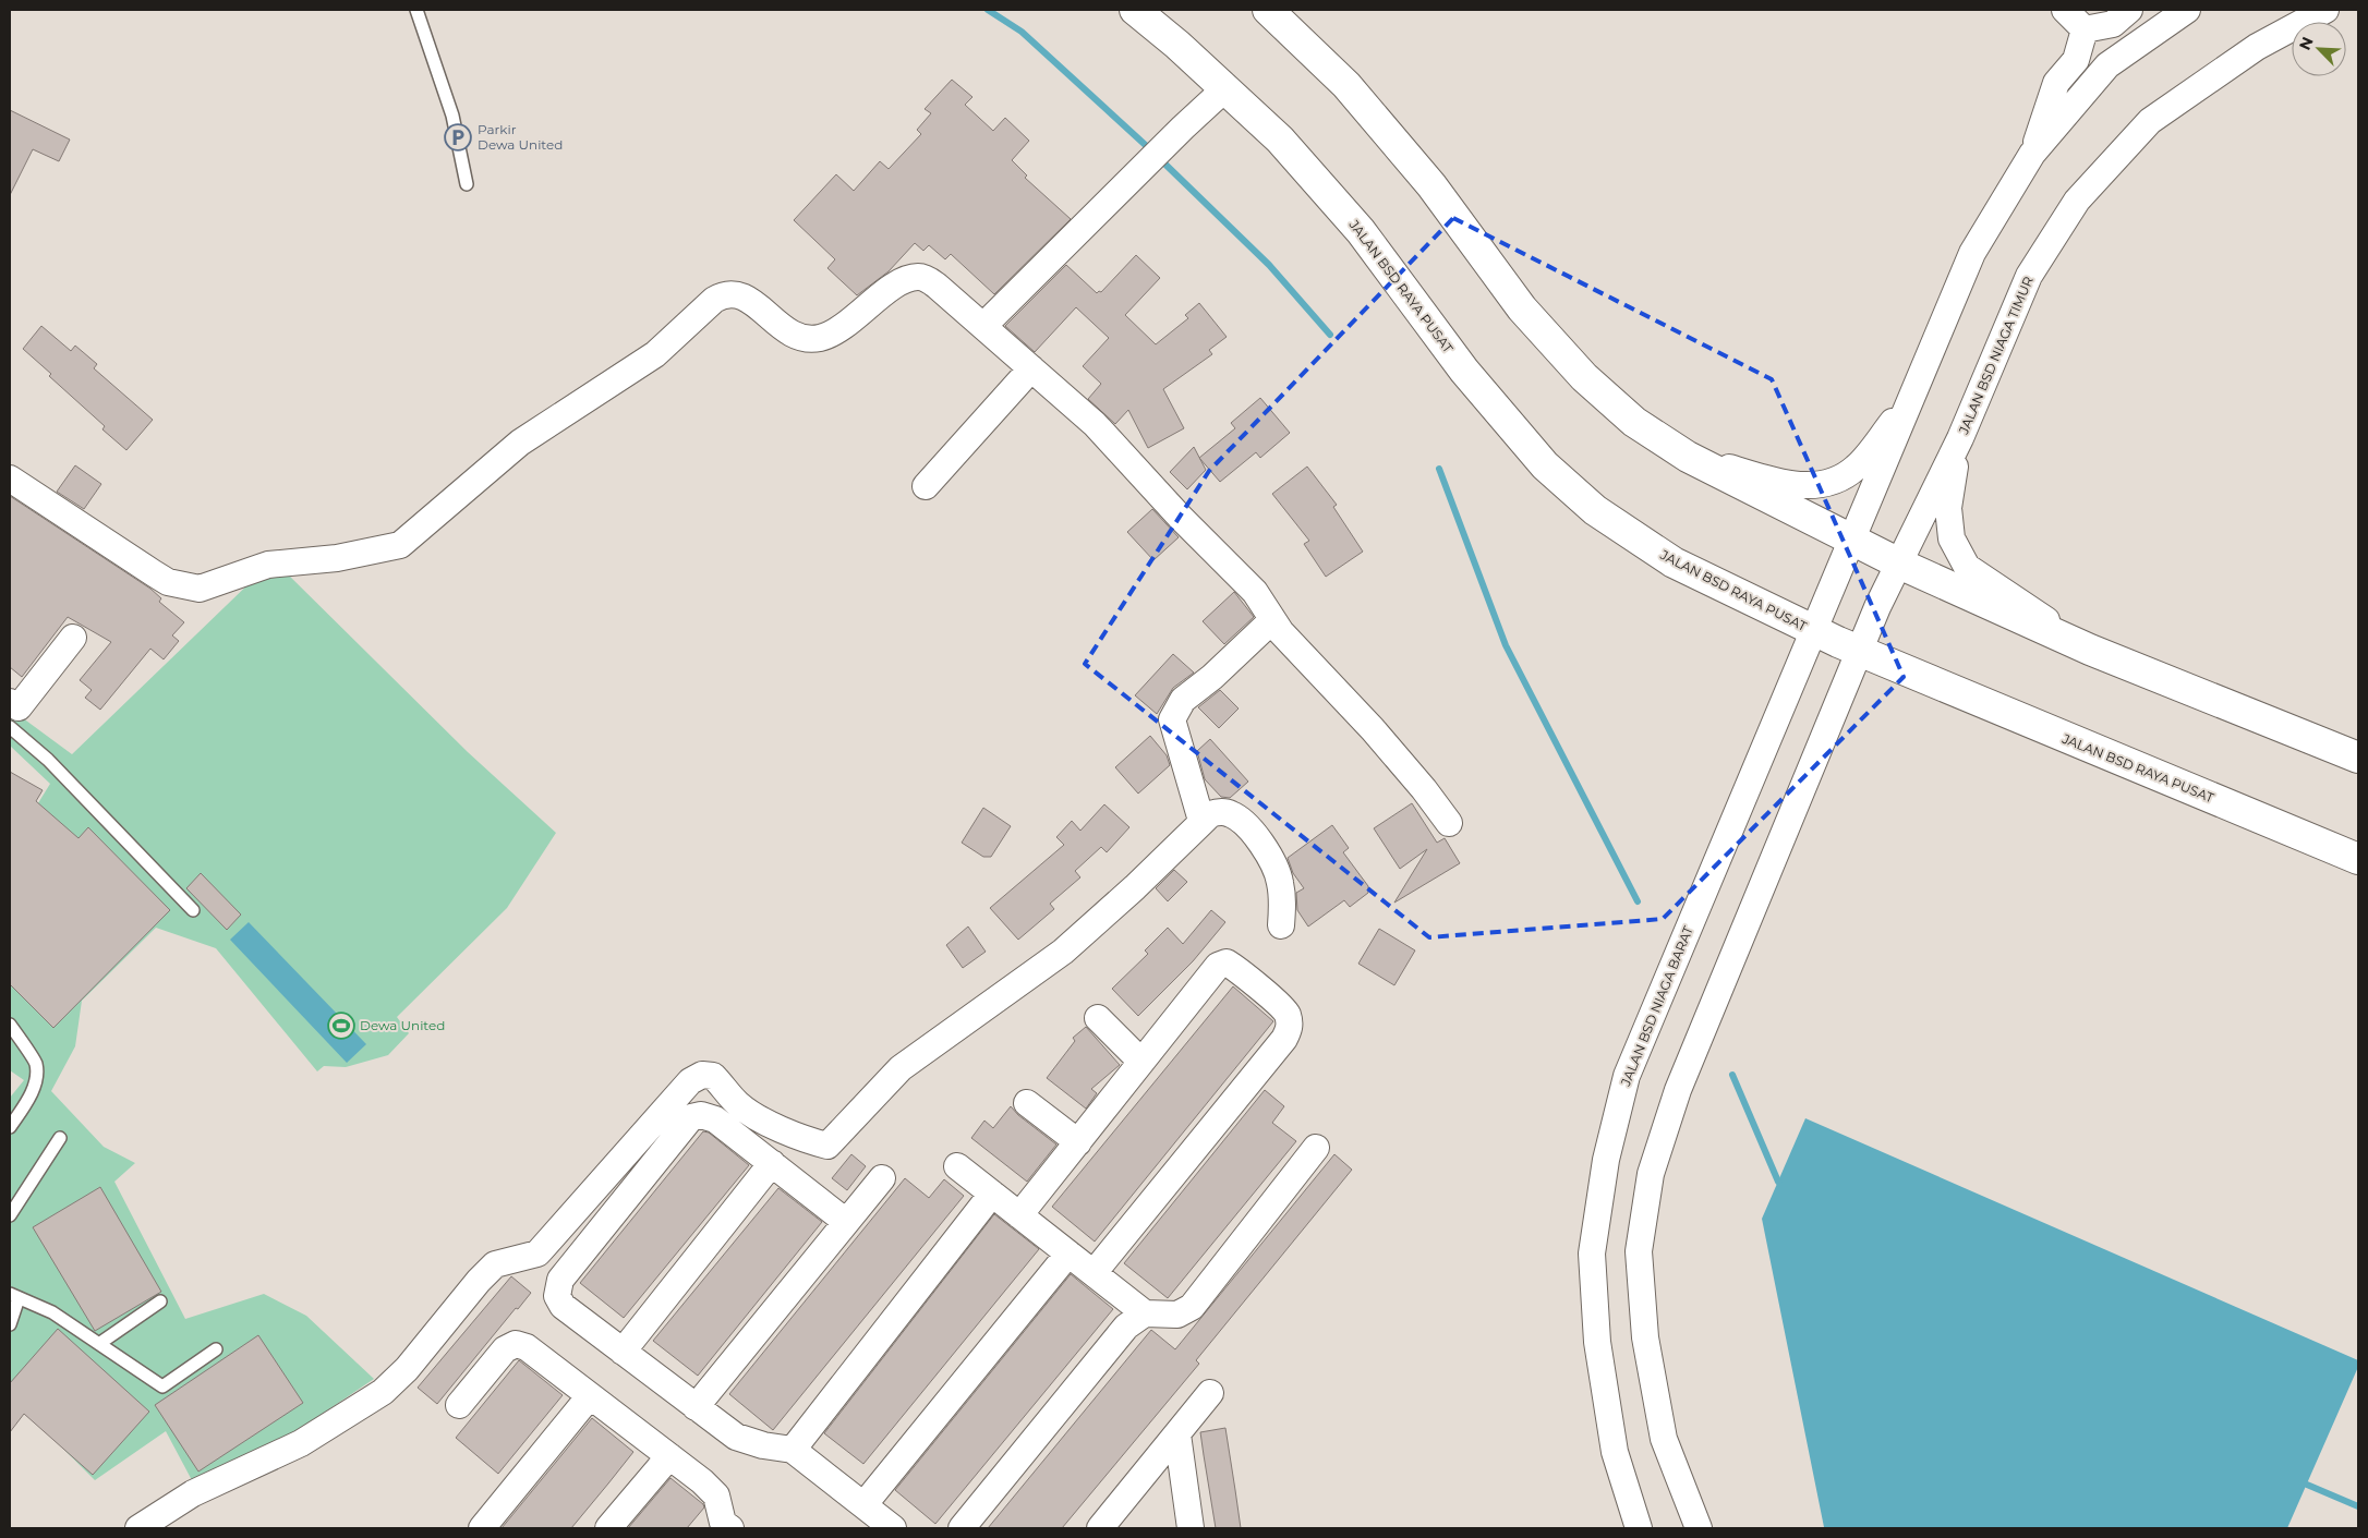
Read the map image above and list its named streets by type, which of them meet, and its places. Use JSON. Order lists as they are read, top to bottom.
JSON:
{
  "streets": {
    "main road": ["JALAN BSD RAYA PUSAT"],
    "street": ["JALAN BSD NIAGA TIMUR", "JALAN BSD NIAGA BARAT"]
  },
  "crossings": [
    ["JALAN BSD RAYA PUSAT", "JALAN BSD NIAGA TIMUR"],
    ["JALAN BSD RAYA PUSAT", "JALAN BSD NIAGA BARAT"]
  ],
  "places": {
    "parking": ["Parkir Dewa United"],
    "sports": ["Dewa United"]
  },
  "north": "top left"
}
